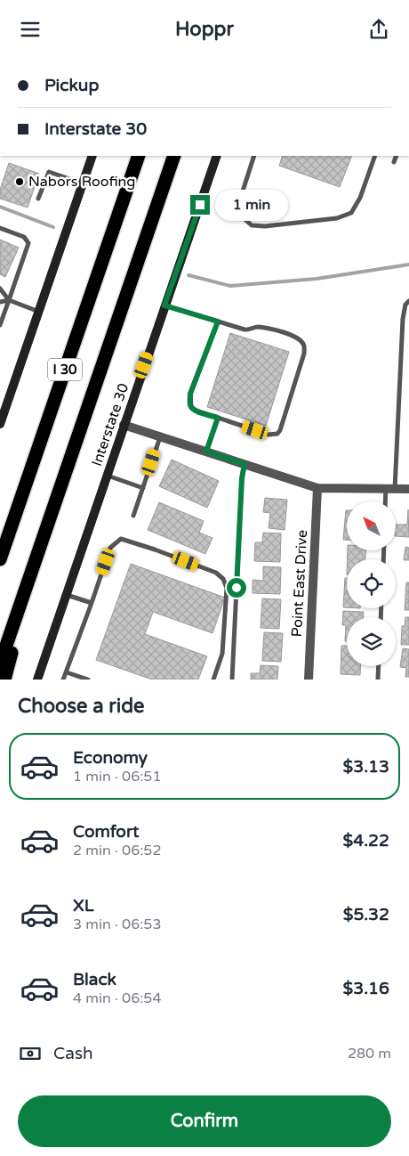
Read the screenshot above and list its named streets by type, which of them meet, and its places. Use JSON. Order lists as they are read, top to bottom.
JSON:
{
  "streets": {
    "highway": ["I 30"],
    "main road": ["Interstate 30"],
    "street": ["Point East Drive"]
  },
  "places": ["Nabors Roofing"],
  "north": "top left",
  "page": {
    "header": "Hoppr",
    "banner": ["Pickup", "Interstate 30"],
    "bubble": "1 min",
    "heading": "Choose a ride",
    "list": [
      {
        "name": "Economy",
        "note": "1 min · 06:51",
        "value": "$3.13"
      },
      {
        "name": "Comfort",
        "note": "2 min · 06:52",
        "value": "$4.22"
      },
      {
        "name": "XL",
        "note": "3 min · 06:53",
        "value": "$5.32"
      },
      {
        "name": "Black",
        "note": "4 min · 06:54",
        "value": "$3.16"
      }
    ],
    "pay": ["Cash", "280 m"],
    "buttons": "Confirm"
  }
}
